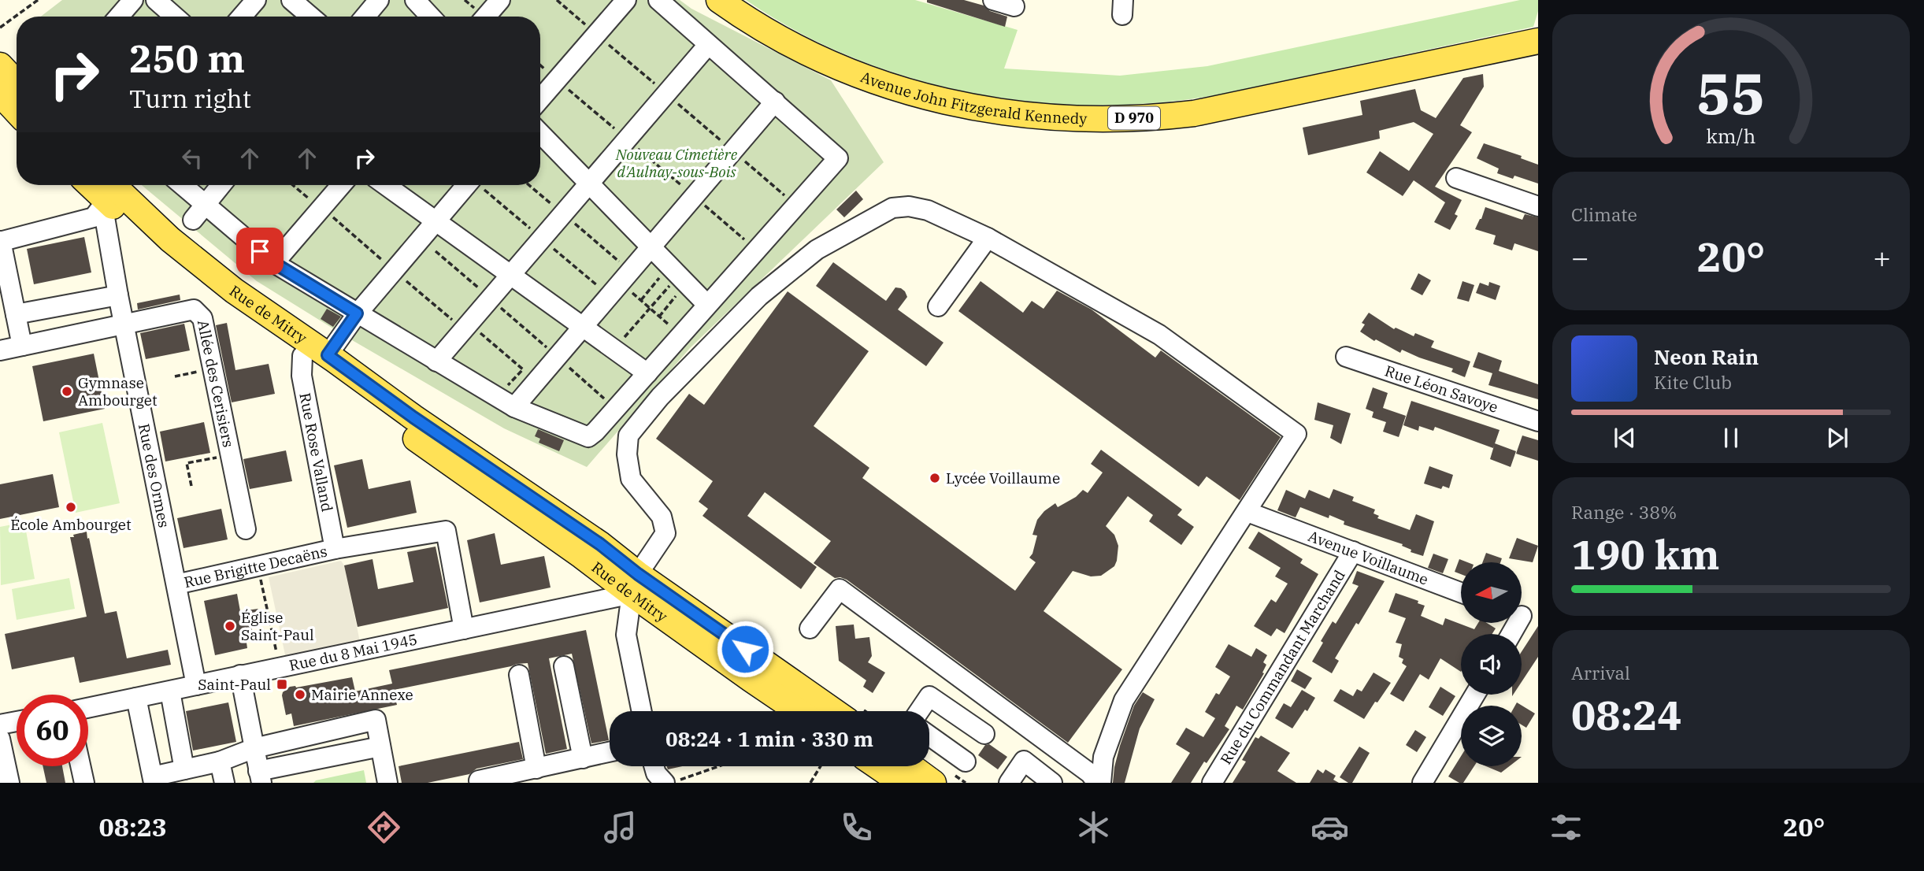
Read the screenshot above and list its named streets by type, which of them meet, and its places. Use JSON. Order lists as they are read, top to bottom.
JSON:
{
  "streets": {
    "main road": ["Avenue John Fitzgerald Kennedy", "D 970", "Rue de Mitry"],
    "street": [
      "Allée des Cerisiers",
      "Rue Léon Savoye",
      "Rue Rose Valland",
      "Rue des Ormes",
      "Avenue Voillaume",
      "Rue Brigitte Decaëns",
      "Rue du 8 Mai 1945",
      "Rue du Commandant Marchand"
    ]
  },
  "crossings": [
    ["Rue de Mitry", "Rue Rose Valland"],
    ["Rue de Mitry", "Rue des Ormes"],
    ["Rue de Mitry", "Rue du 8 Mai 1945"],
    ["Allée des Cerisiers", "Rue des Ormes"],
    ["Rue Rose Valland", "Rue Brigitte Decaëns"],
    ["Rue des Ormes", "Rue Brigitte Decaëns"],
    ["Rue des Ormes", "Rue du 8 Mai 1945"],
    ["Avenue Voillaume", "Rue du Commandant Marchand"],
    ["Rue Brigitte Decaëns", "Rue du 8 Mai 1945"]
  ],
  "parks": ["Nouveau Cimetière d'Aulnay-sous-Bois"],
  "places": {
    "other": [
      "Gymnase Ambourget",
      "Lycée Voillaume",
      "École Ambourget",
      "Église Saint-Paul",
      "Mairie Annexe"
    ],
    "transit": ["Saint-Paul"]
  },
  "north": "left",
  "page": {
    "turn": ["250 m", "Turn right"],
    "tile": [
      "Climate",
      ["Range · 38%", "190 km"],
      ["Arrival", "08:24"]
    ],
    "heat": ["−", "20°", "+"],
    "song": ["Neon Rain", "Kite Club"],
    "limit": "60",
    "trip": "08:24 · 1 min · 330 m",
    "tabs": ["08:23", "20°"],
    "gauge": ["55", "km/h"]
  }
}
